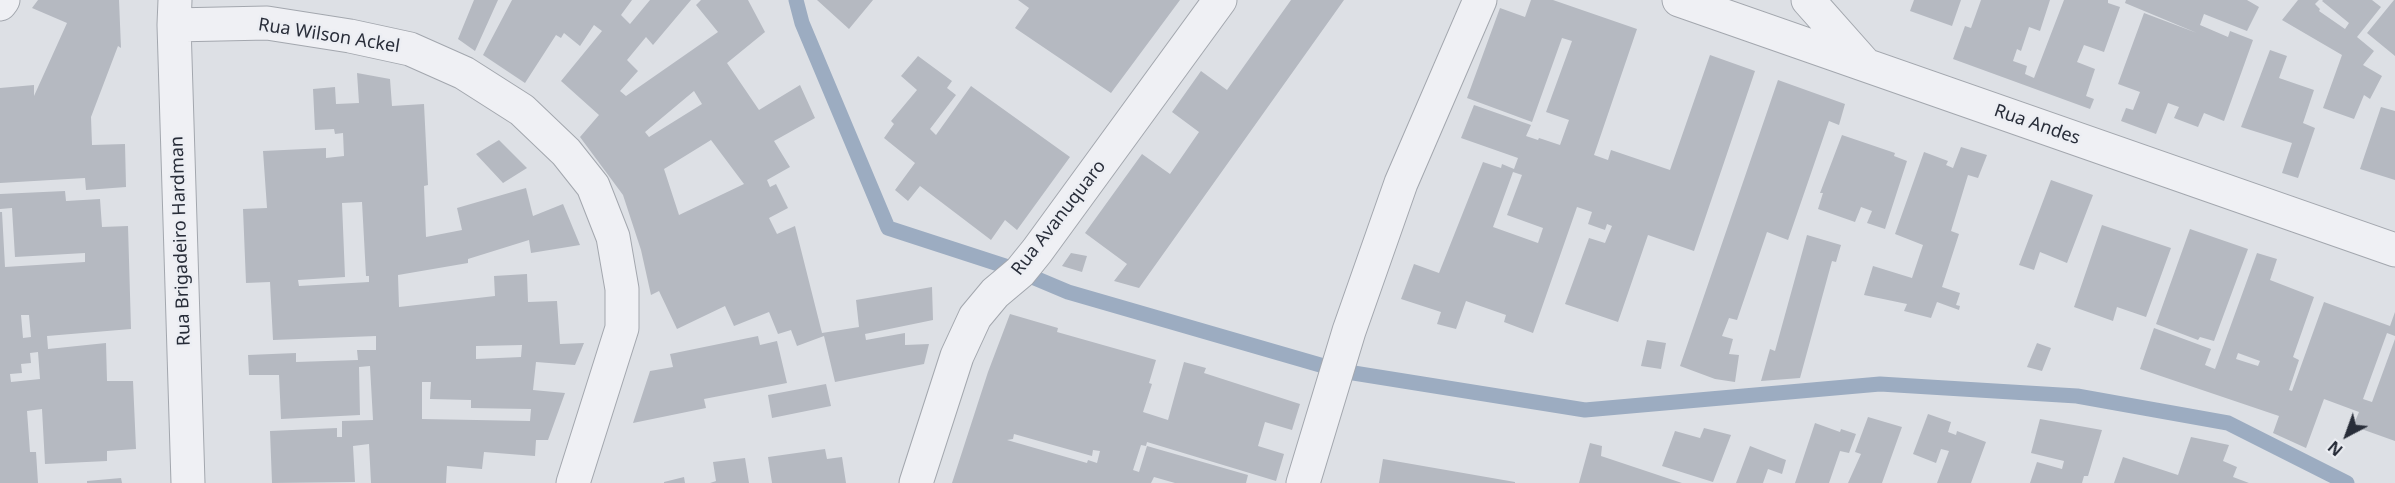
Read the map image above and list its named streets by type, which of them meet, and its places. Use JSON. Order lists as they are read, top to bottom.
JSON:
{
  "streets": {
    "street": [
      "Rua Wilson Ackel",
      "Rua Andes",
      "Rua Avanuquaro",
      "Rua Brigadeiro Hardman"
    ]
  },
  "crossings": [
    ["Rua Wilson Ackel", "Rua Brigadeiro Hardman"]
  ],
  "north": "bottom left"
}
